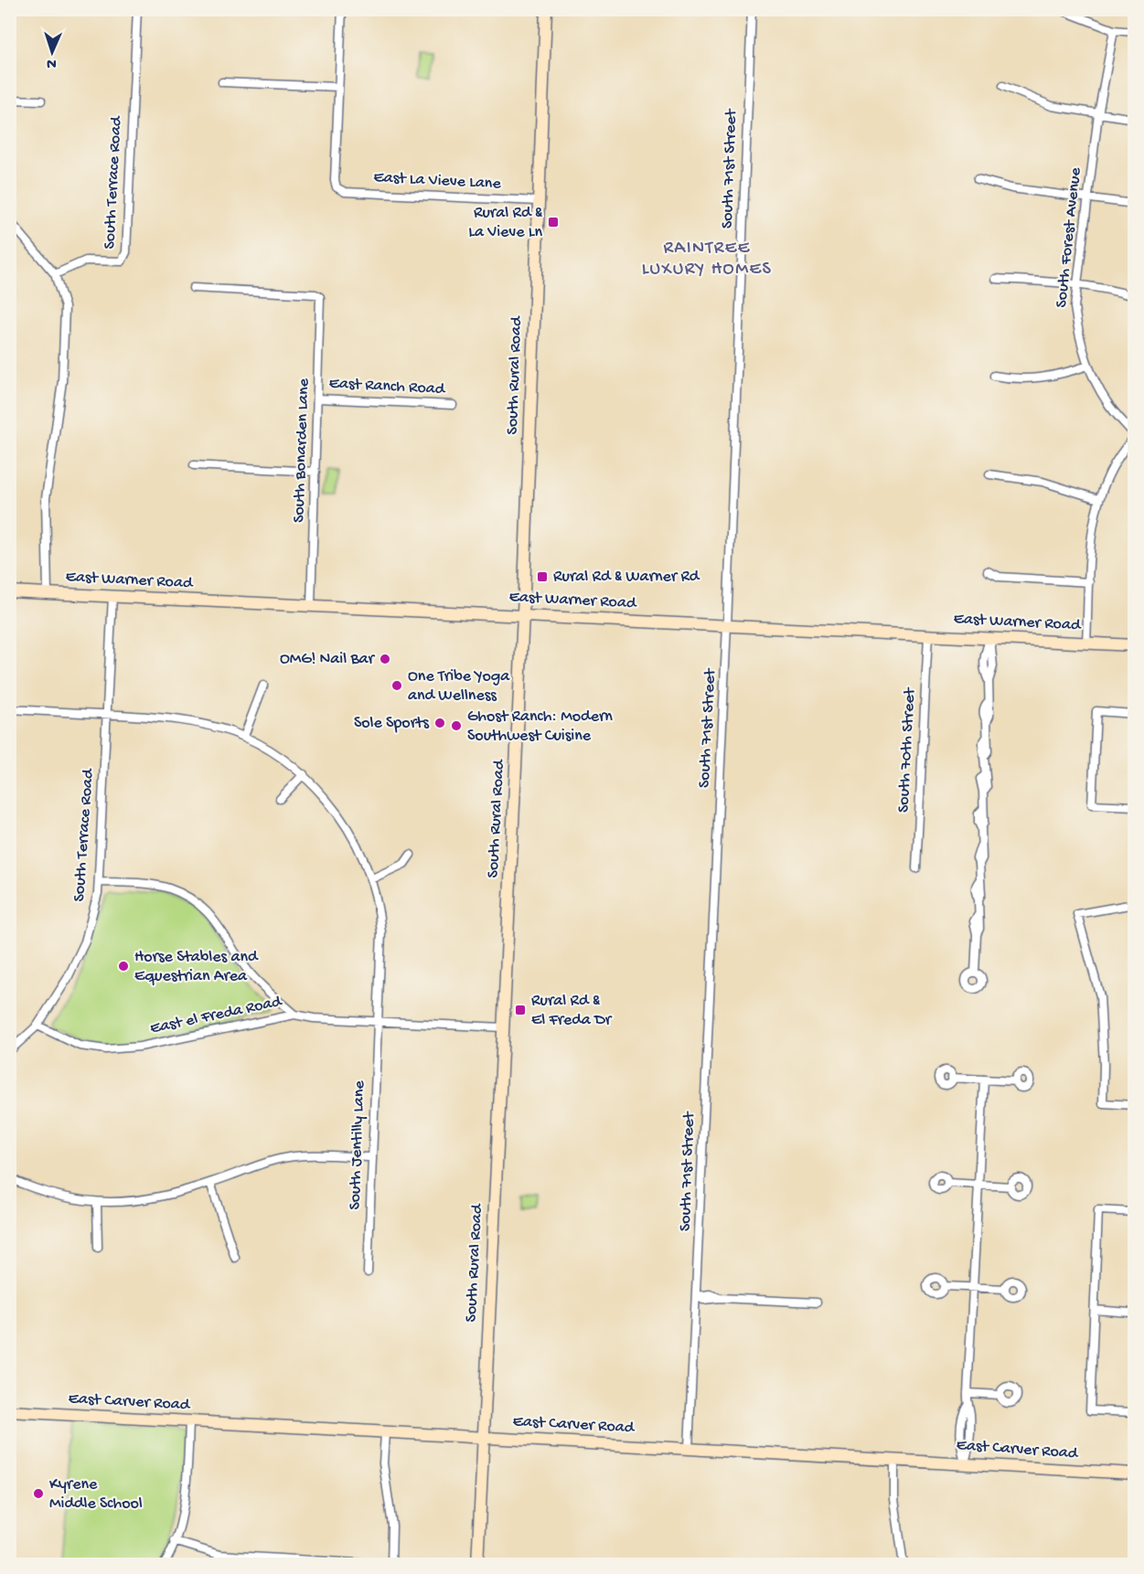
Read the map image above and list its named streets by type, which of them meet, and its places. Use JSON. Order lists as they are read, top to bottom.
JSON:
{
  "streets": {
    "main road": ["South Rural Road", "East Warner Road", "East Carver Road"],
    "street": [
      "South 71st Street",
      "East La Vieve Lane",
      "South Terrace Road",
      "South Forest Avenue",
      "East Ranch Road",
      "South Bonarden Lane",
      "South 70th Street",
      "East el Freda Road",
      "South Jentilly Lane"
    ]
  },
  "crossings": [
    ["South 71st Street", "East Warner Road"],
    ["South 71st Street", "East Carver Road"],
    ["East La Vieve Lane", "South Rural Road"],
    ["South Terrace Road", "East Warner Road"],
    ["South Terrace Road", "East el Freda Road"],
    ["South Terrace Road", "South Jentilly Lane"],
    ["South Rural Road", "East Warner Road"],
    ["South Rural Road", "East el Freda Road"],
    ["South Rural Road", "East Carver Road"],
    ["East Ranch Road", "South Bonarden Lane"],
    ["South Bonarden Lane", "East Warner Road"],
    ["East Warner Road", "South 70th Street"],
    ["East el Freda Road", "South Jentilly Lane"]
  ],
  "districts": ["RAINTREE LUXURY HOMES"],
  "places": {
    "transit": ["Rural Rd & La Vieve Ln", "Rural Rd & Warner Rd", "Rural Rd & El Freda Dr"],
    "other": [
      "OMG! Nail Bar",
      "One Tribe Yoga and Wellness",
      "Sole Sports",
      "Ghost Ranch: Modern Southwest Cuisine",
      "Horse Stables and Equestrian Area",
      "Kyrene Middle School"
    ]
  },
  "north": "bottom"
}
